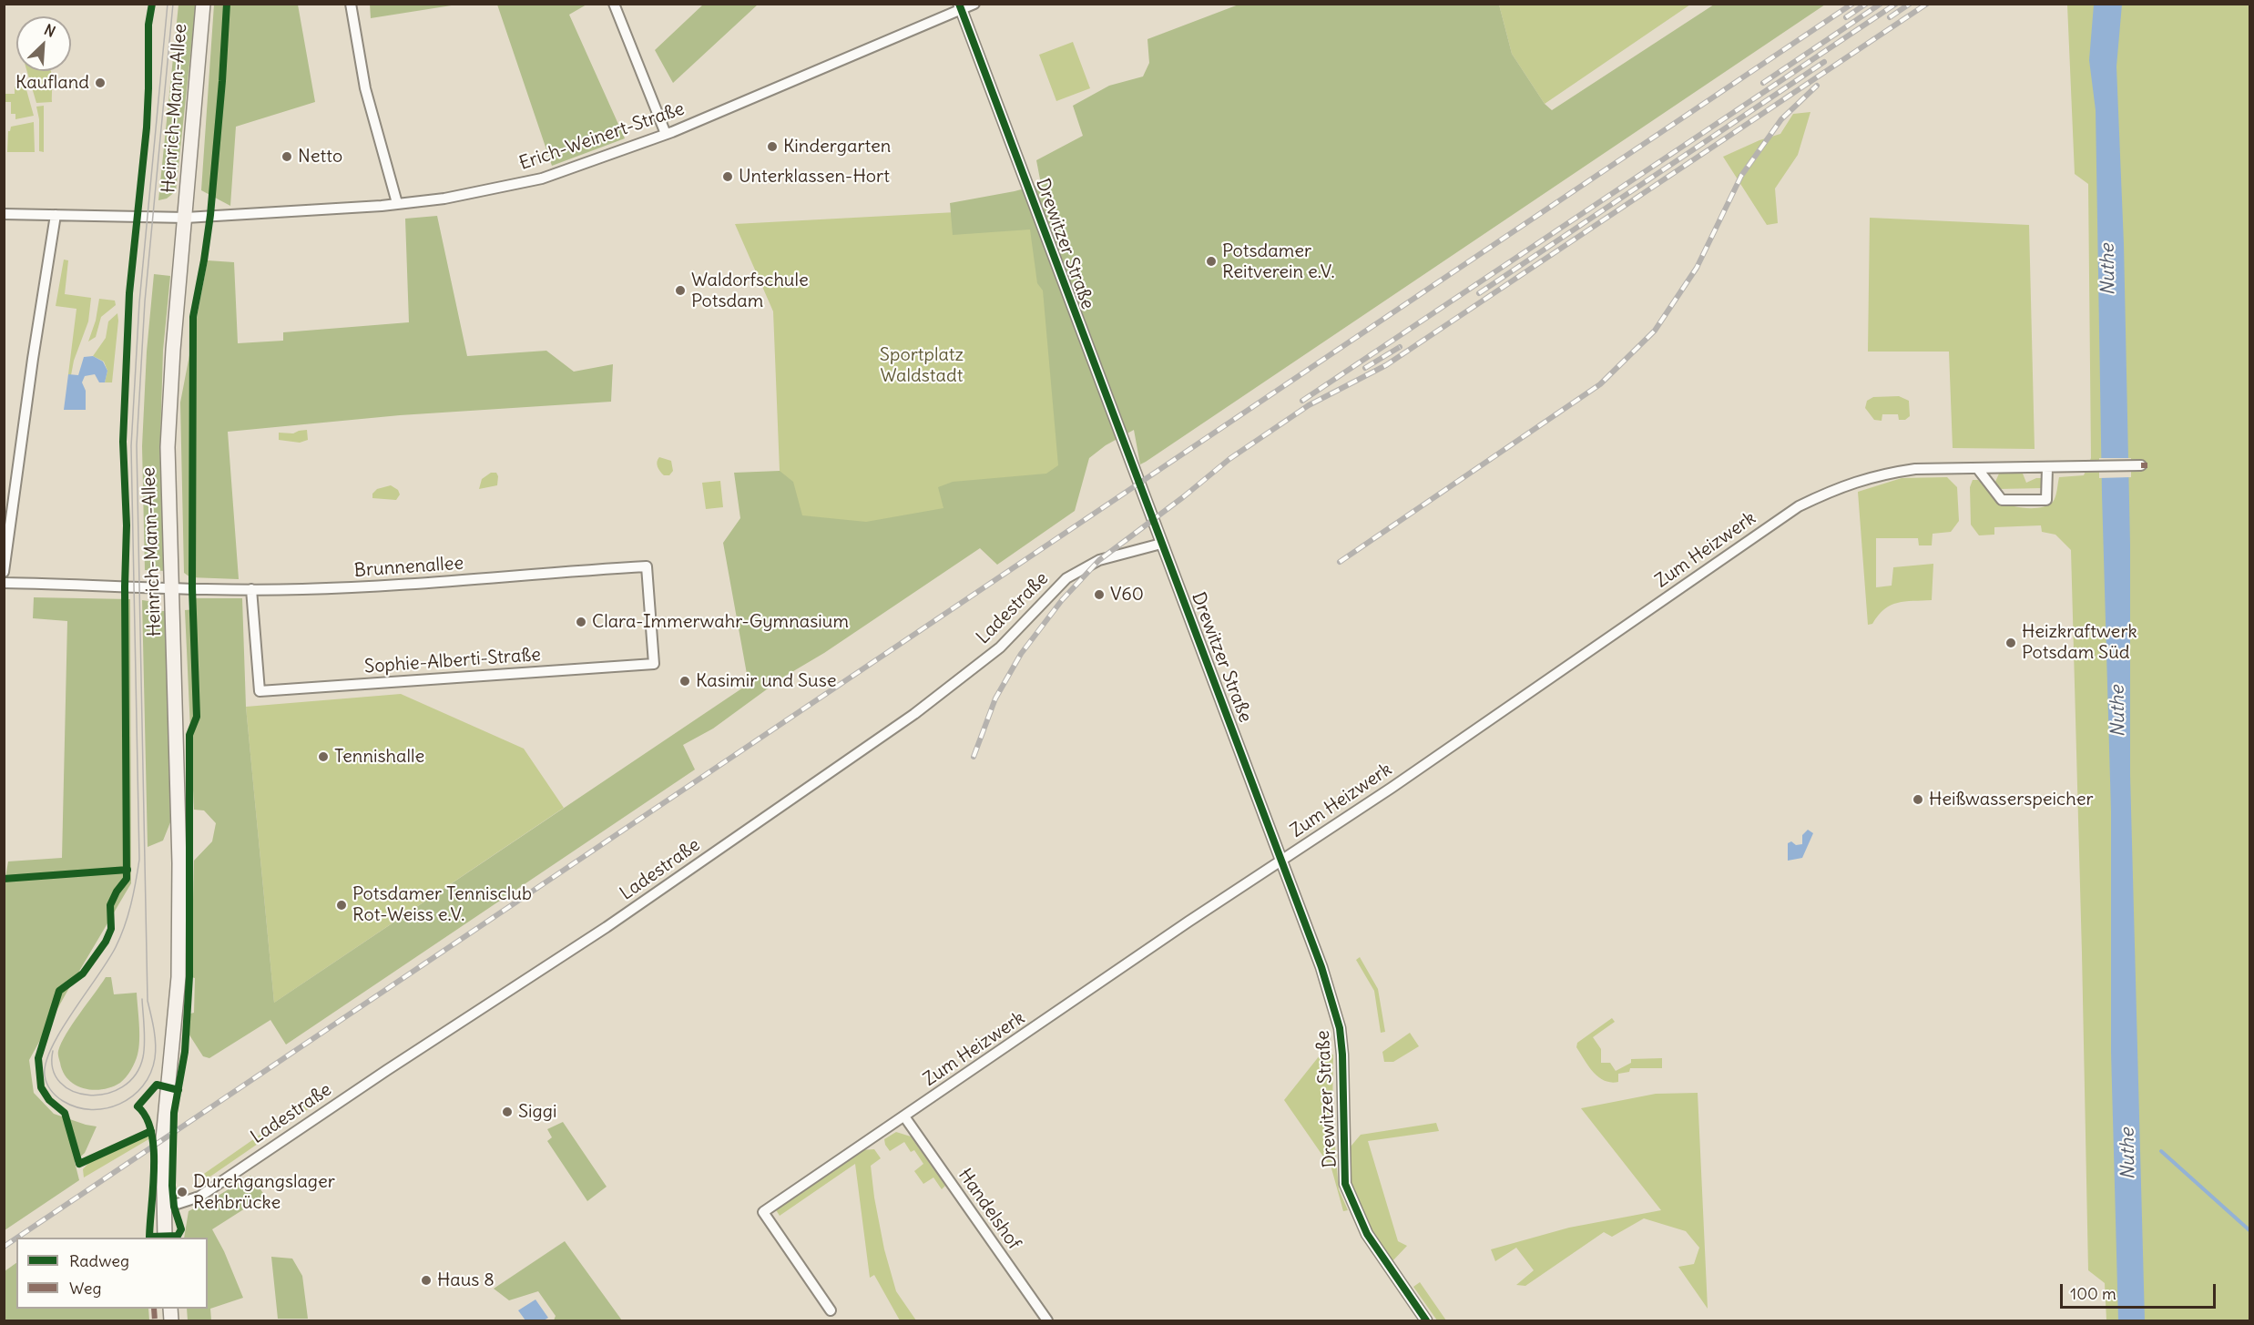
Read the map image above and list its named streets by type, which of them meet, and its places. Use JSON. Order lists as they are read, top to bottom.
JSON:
{
  "streets": {
    "main road": ["Heinrich-Mann-Allee"],
    "street": [
      "Erich-Weinert-Straße",
      "Drewitzer Straße",
      "Zum Heizwerk",
      "Brunnenallee",
      "Ladestraße",
      "Sophie-Alberti-Straße",
      "Handelshof"
    ]
  },
  "crossings": [
    ["Heinrich-Mann-Allee", "Erich-Weinert-Straße"],
    ["Heinrich-Mann-Allee", "Brunnenallee"],
    ["Heinrich-Mann-Allee", "Ladestraße"],
    ["Erich-Weinert-Straße", "Drewitzer Straße"],
    ["Drewitzer Straße", "Zum Heizwerk"],
    ["Drewitzer Straße", "Ladestraße"],
    ["Zum Heizwerk", "Handelshof"],
    ["Brunnenallee", "Sophie-Alberti-Straße"]
  ],
  "water": ["Nuthe"],
  "parks": ["Sportplatz Waldstadt"],
  "places": [
    "Kaufland",
    "Kindergarten",
    "Netto",
    "Unterklassen-Hort",
    "Potsdamer Reitverein e.V.",
    "Waldorfschule Potsdam",
    "V60",
    "Clara-Immerwahr-Gymnasium",
    "Heizkraftwerk Potsdam Süd",
    "Kasimir und Suse",
    "Tennishalle",
    "Heißwasserspeicher",
    "Potsdamer Tennisclub Rot-Weiss e.V.",
    "Siggi",
    "Durchgangslager Rehbrücke",
    "Haus 8"
  ],
  "legend": ["Radweg", "Weg"],
  "scale_bar": "100 m",
  "north": "top right"
}
